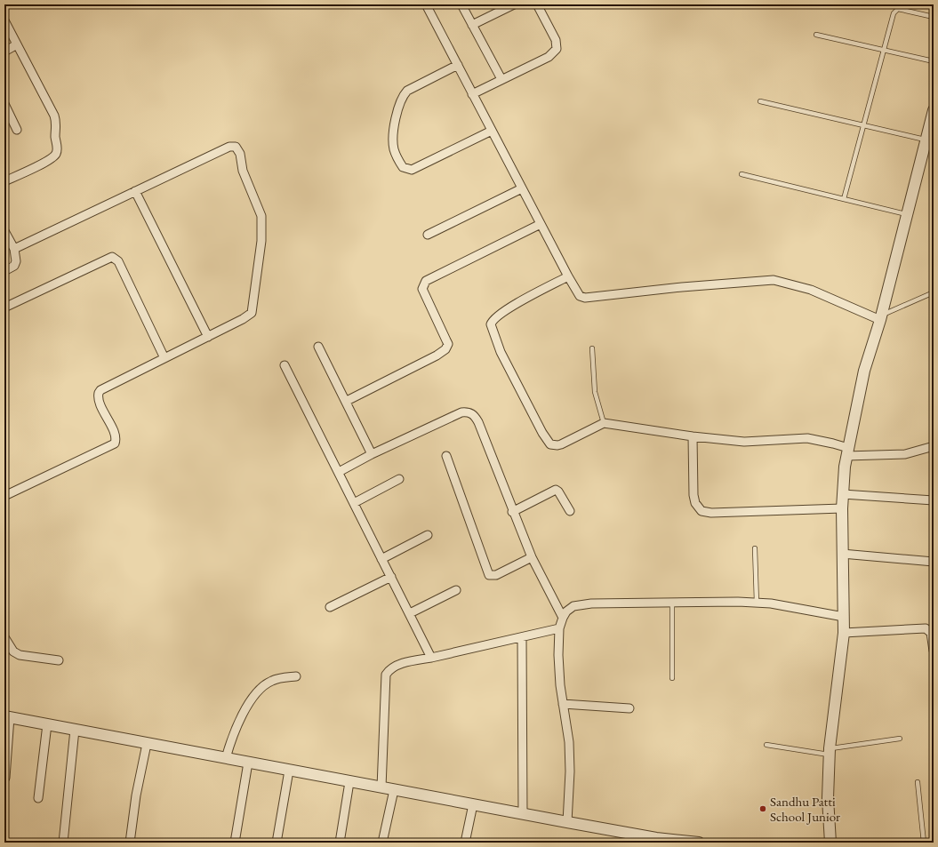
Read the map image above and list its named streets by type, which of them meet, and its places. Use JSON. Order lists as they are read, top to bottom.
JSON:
{
  "places": ["Sandhu Patti School Junior"]
}
